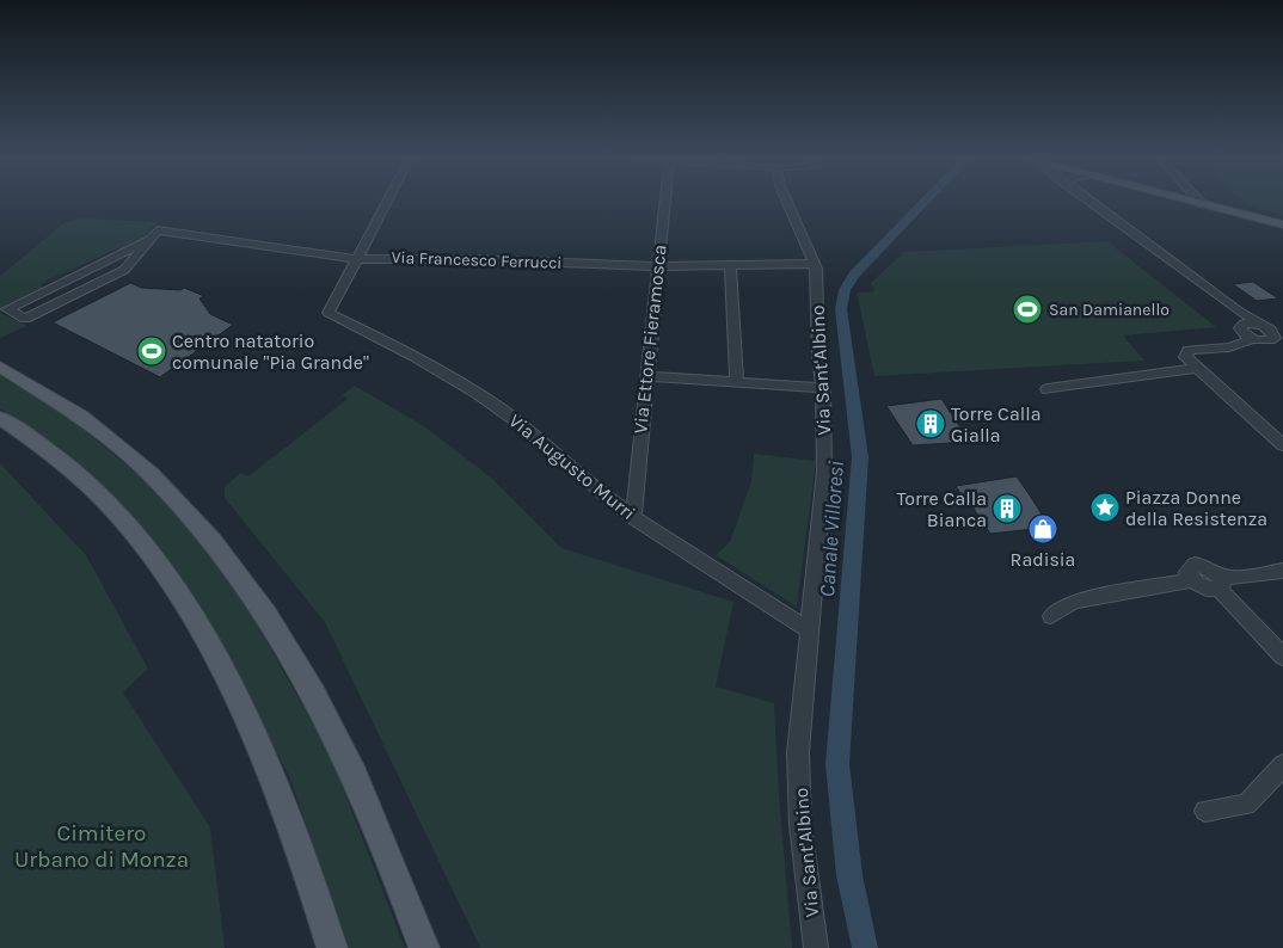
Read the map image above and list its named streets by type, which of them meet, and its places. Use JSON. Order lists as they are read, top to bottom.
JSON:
{
  "streets": {
    "street": [
      "Via Francesco Ferrucci",
      "Via Ettore Fieramosca",
      "Via Sant'Albino",
      "Via Augusto Murri"
    ]
  },
  "crossings": [
    ["Via Francesco Ferrucci", "Via Ettore Fieramosca"],
    ["Via Francesco Ferrucci", "Via Sant'Albino"],
    ["Via Francesco Ferrucci", "Via Augusto Murri"],
    ["Via Ettore Fieramosca", "Via Augusto Murri"],
    ["Via Sant'Albino", "Via Augusto Murri"]
  ],
  "water": ["Canale Villoresi"],
  "parks": ["Cimitero Urbano di Monza"],
  "places": {
    "sports": ["San Damianello", "Centro natatorio comunale \"Pia Grande\""],
    "building": ["Torre Calla Gialla", "Torre Calla Bianca"],
    "place": ["Piazza Donne della Resistenza"],
    "shop": ["Radisia"]
  }
}
